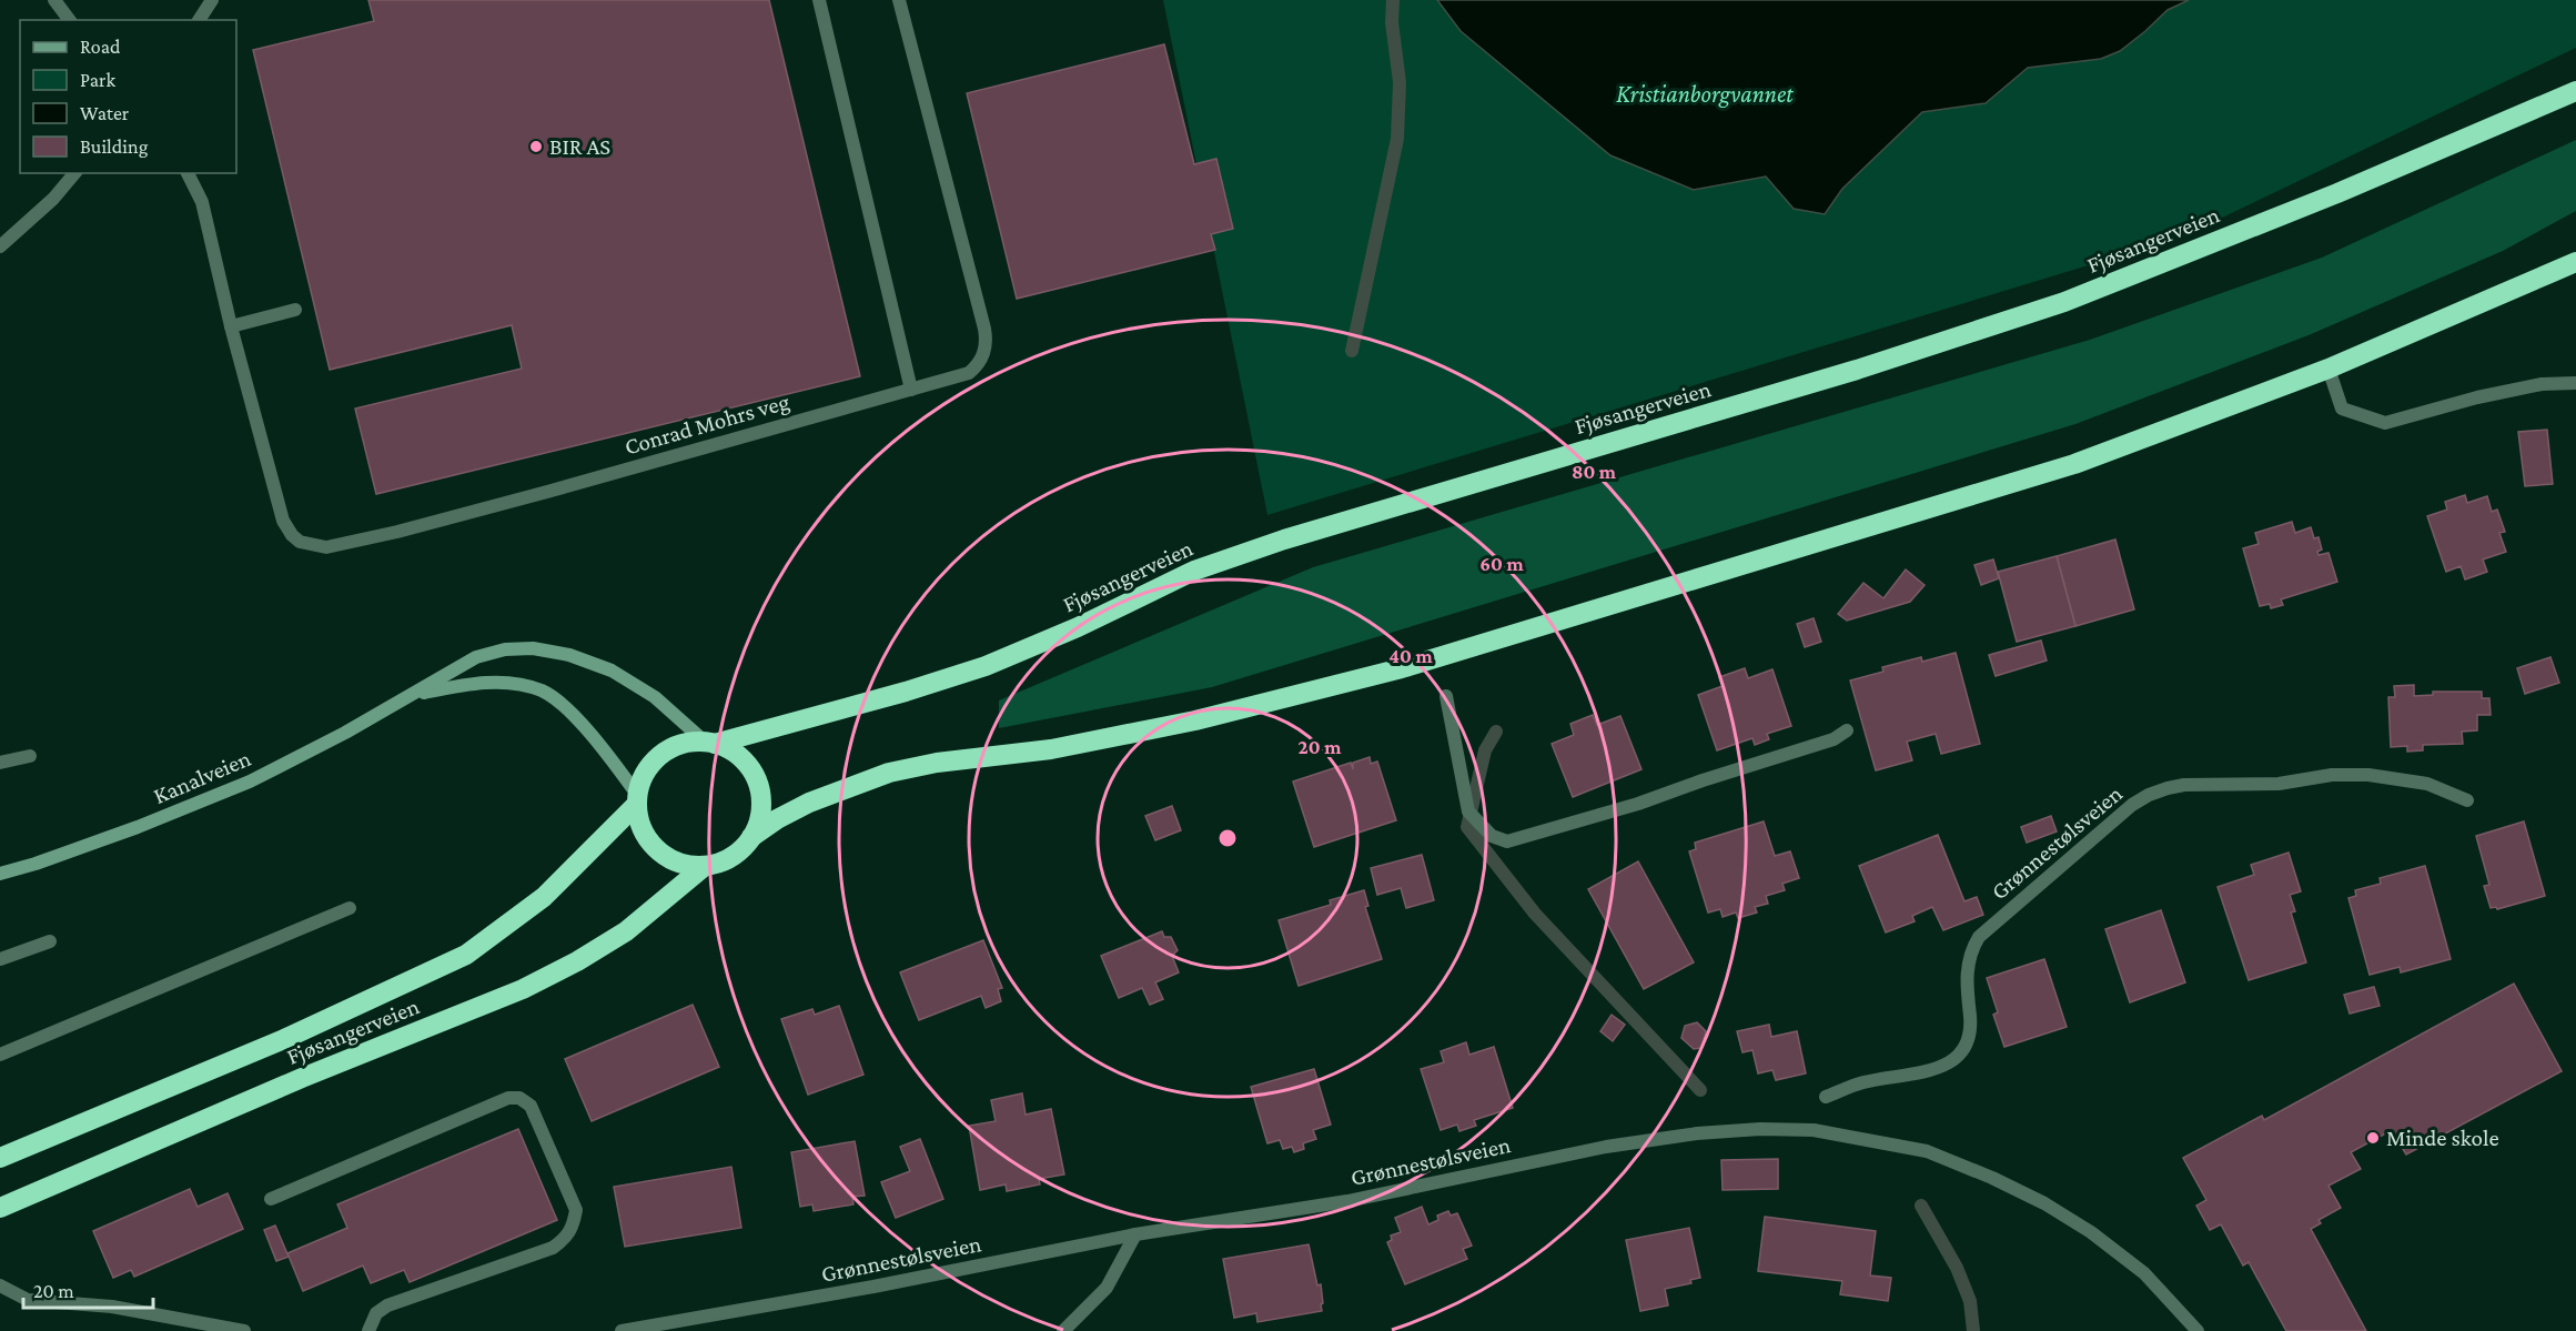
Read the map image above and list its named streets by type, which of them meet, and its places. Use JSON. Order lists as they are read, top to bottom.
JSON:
{
  "streets": {
    "highway": ["Fjøsangerveien"],
    "main road": ["Kanalveien"],
    "street": ["Conrad Mohrs veg", "Grønnestølsveien"]
  },
  "crossings": [
    ["Fjøsangerveien", "Kanalveien"]
  ],
  "water": ["Kristianborgvannet"],
  "places": ["BIR AS", "Minde skole"],
  "legend": [
    "Road",
    "Park",
    "Water",
    "Building"
  ],
  "scale_bar": "20 m",
  "rings": [
    "80 m",
    "60 m",
    "40 m",
    "20 m"
  ]
}
